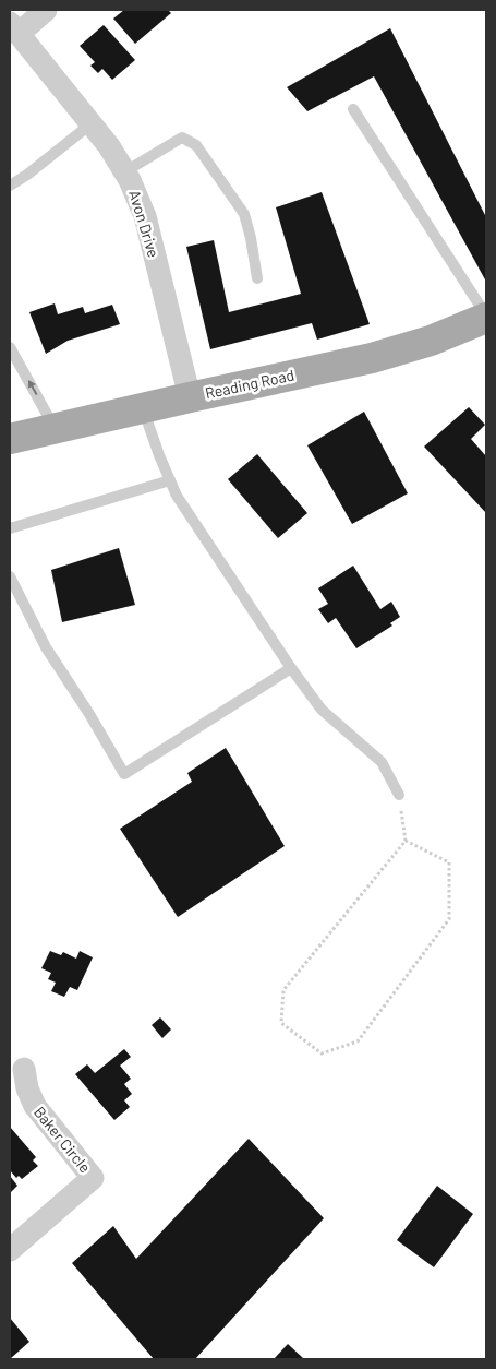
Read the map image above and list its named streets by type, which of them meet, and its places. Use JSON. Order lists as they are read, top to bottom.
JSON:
{
  "streets": {
    "main road": ["Reading Road"],
    "street": ["Avon Drive", "Baker Circle"]
  },
  "crossings": [
    ["Avon Drive", "Reading Road"]
  ]
}
